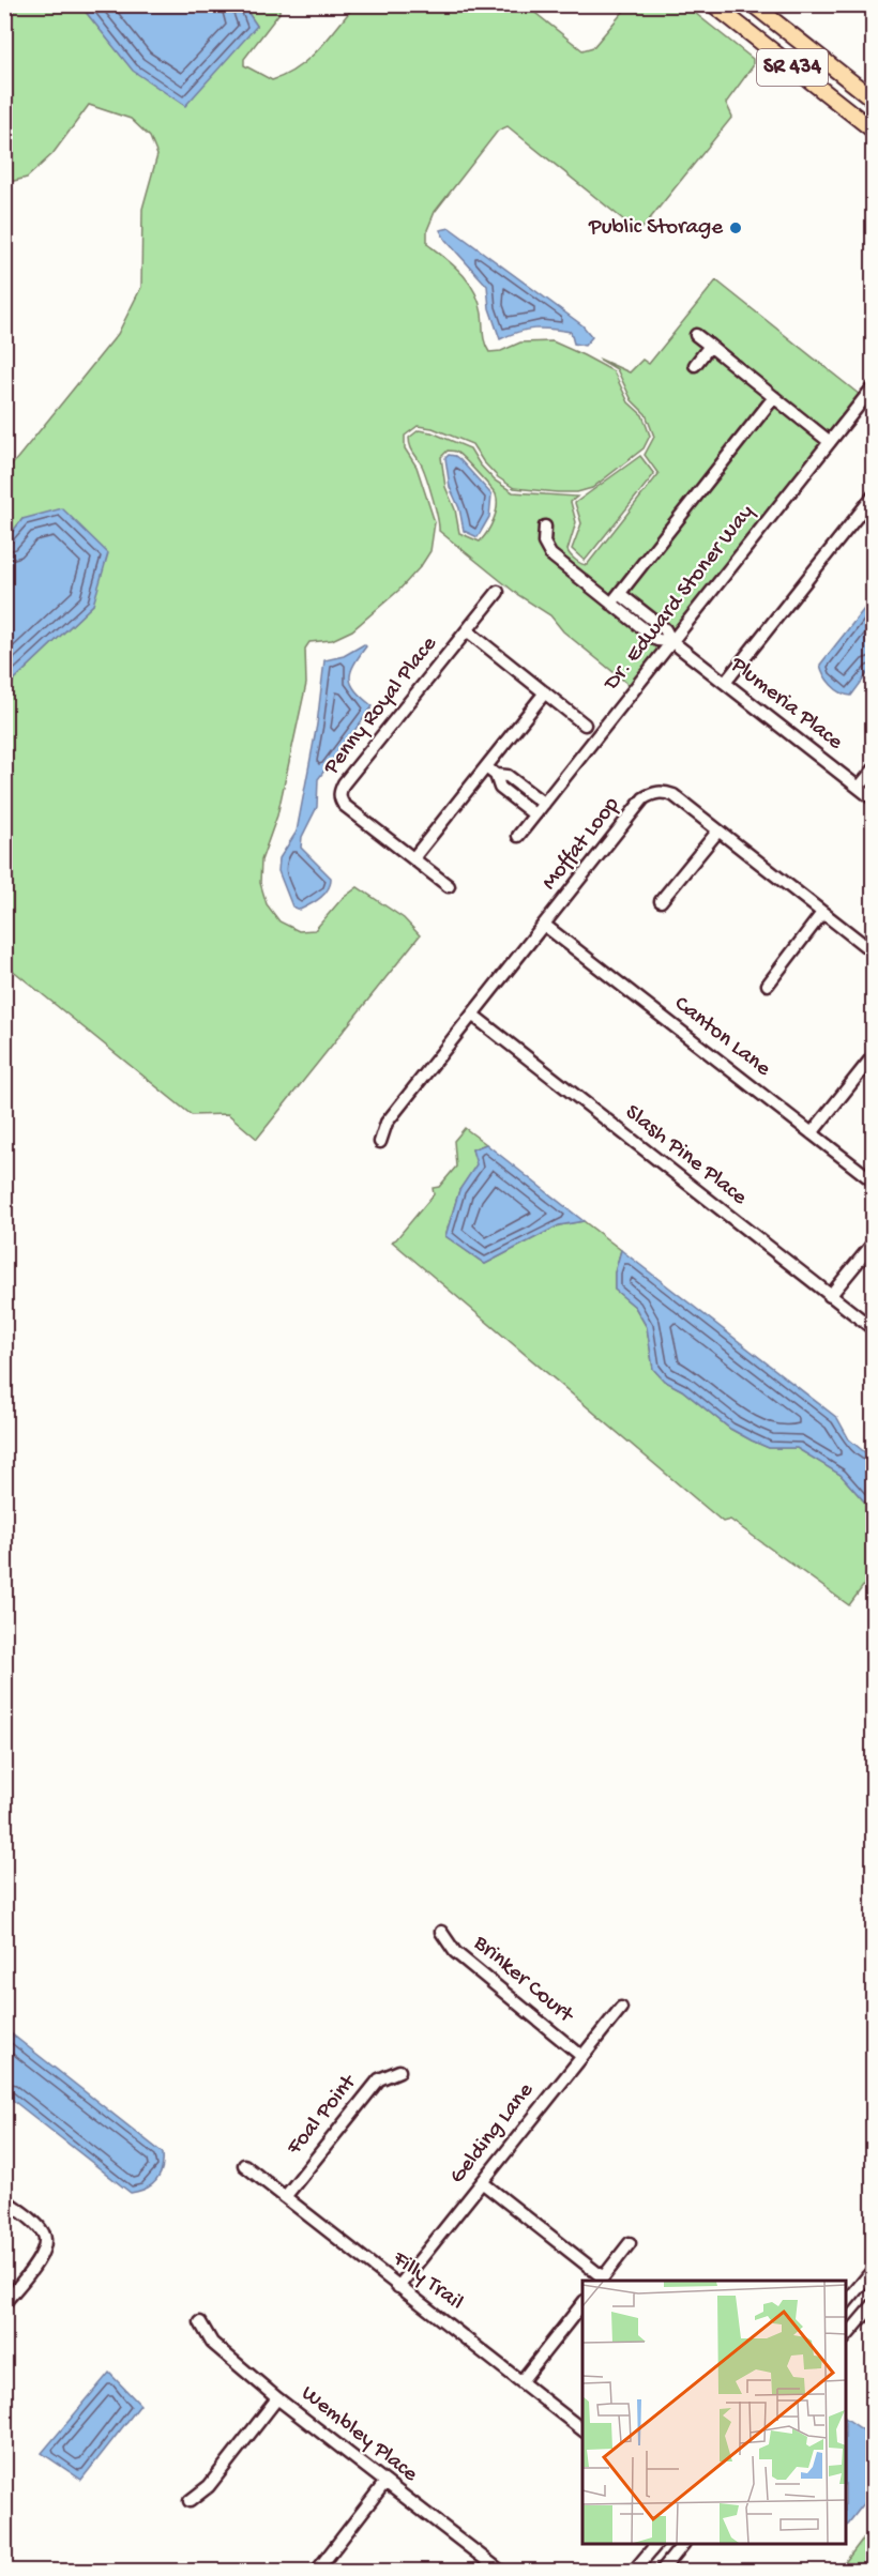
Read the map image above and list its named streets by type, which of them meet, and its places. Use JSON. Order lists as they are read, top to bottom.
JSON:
{
  "streets": {
    "main road": ["SR 434"],
    "street": [
      "Dr. Edward Stoner Way",
      "Plumeria Place",
      "Penny Royal Place",
      "Moffat Loop",
      "Canton Lane",
      "Slash Pine Place",
      "Brinker Court",
      "Foal Point",
      "Gelding Lane",
      "Filly Trail",
      "Wembley Place"
    ]
  },
  "crossings": [
    ["Dr. Edward Stoner Way", "Plumeria Place"],
    ["Moffat Loop", "Canton Lane"],
    ["Moffat Loop", "Slash Pine Place"],
    ["Brinker Court", "Gelding Lane"],
    ["Foal Point", "Filly Trail"],
    ["Gelding Lane", "Filly Trail"]
  ],
  "places": ["Public Storage"]
}
